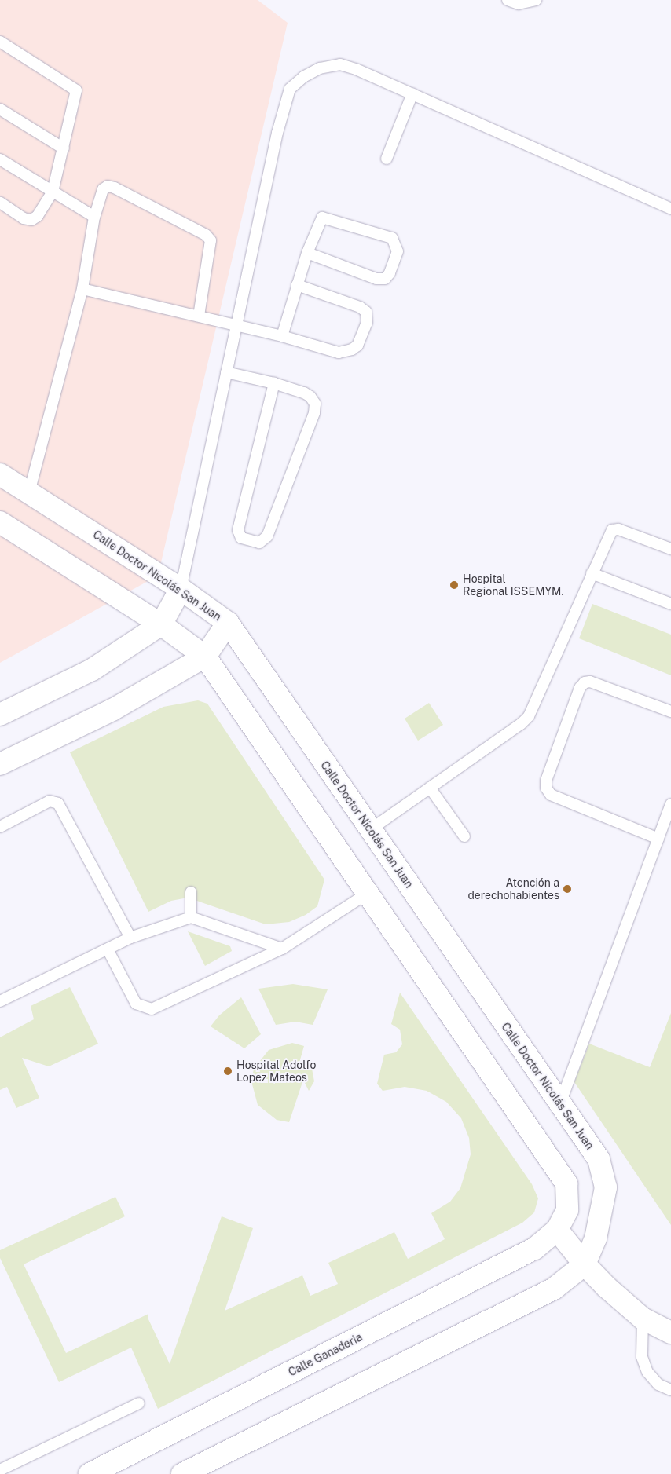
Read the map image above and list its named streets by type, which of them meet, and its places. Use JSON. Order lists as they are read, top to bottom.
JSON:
{
  "streets": {
    "street": ["Calle Doctor Nicolás San Juan", "Calle Ganaderia"]
  },
  "places": ["Hospital Regional ISSEMYM.", "Atención a derechohabientes", "Hospital Adolfo Lopez Mateos"]
}
